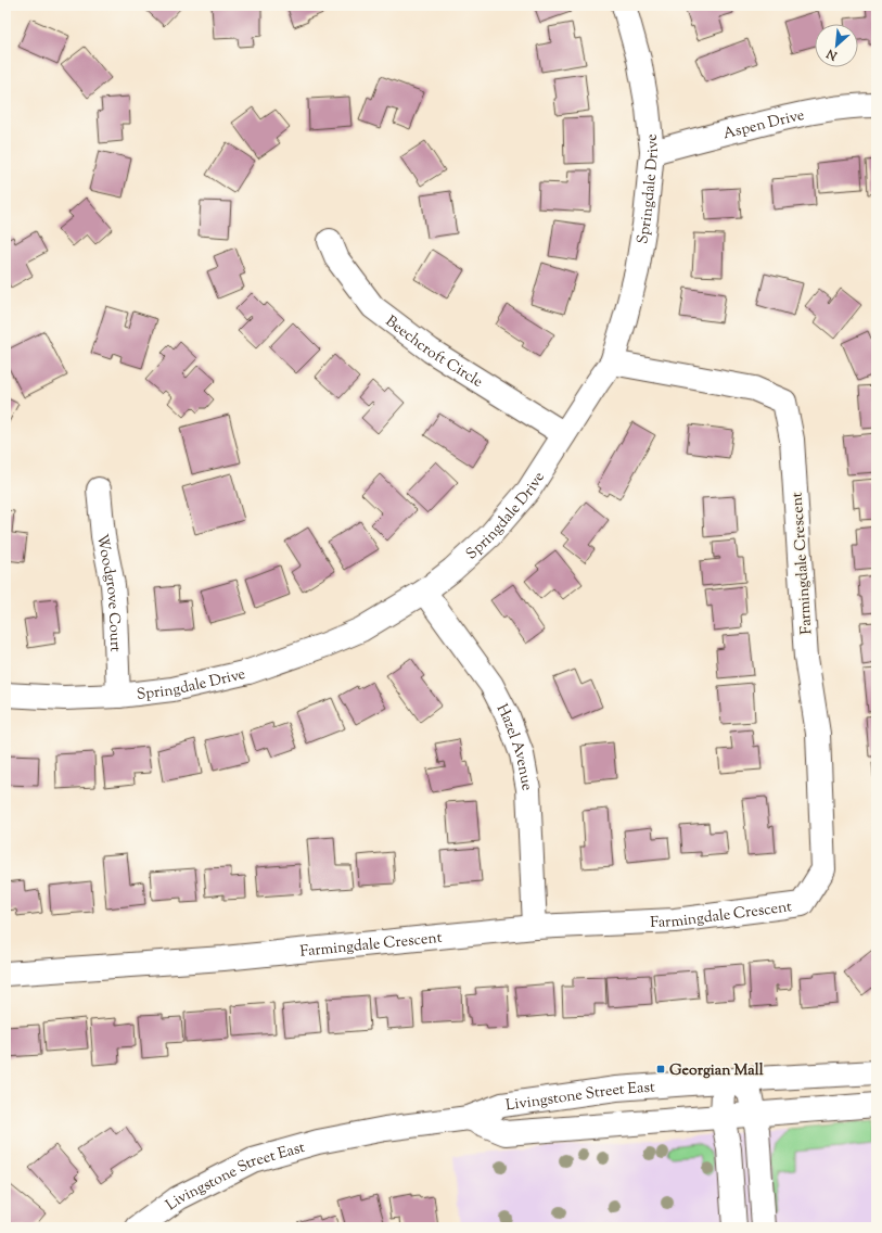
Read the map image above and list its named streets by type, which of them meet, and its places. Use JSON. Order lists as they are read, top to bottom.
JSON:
{
  "streets": {
    "street": [
      "Aspen Drive",
      "Springdale Drive",
      "Beechcroft Circle",
      "Farmingdale Crescent",
      "Woodgrove Court",
      "Hazel Avenue",
      "Livingstone Street East"
    ]
  },
  "crossings": [
    ["Aspen Drive", "Springdale Drive"],
    ["Springdale Drive", "Beechcroft Circle"],
    ["Springdale Drive", "Farmingdale Crescent"],
    ["Springdale Drive", "Woodgrove Court"],
    ["Springdale Drive", "Hazel Avenue"],
    ["Farmingdale Crescent", "Hazel Avenue"]
  ],
  "places": {
    "transit": ["Georgian Mall"]
  },
  "north": "bottom left"
}
